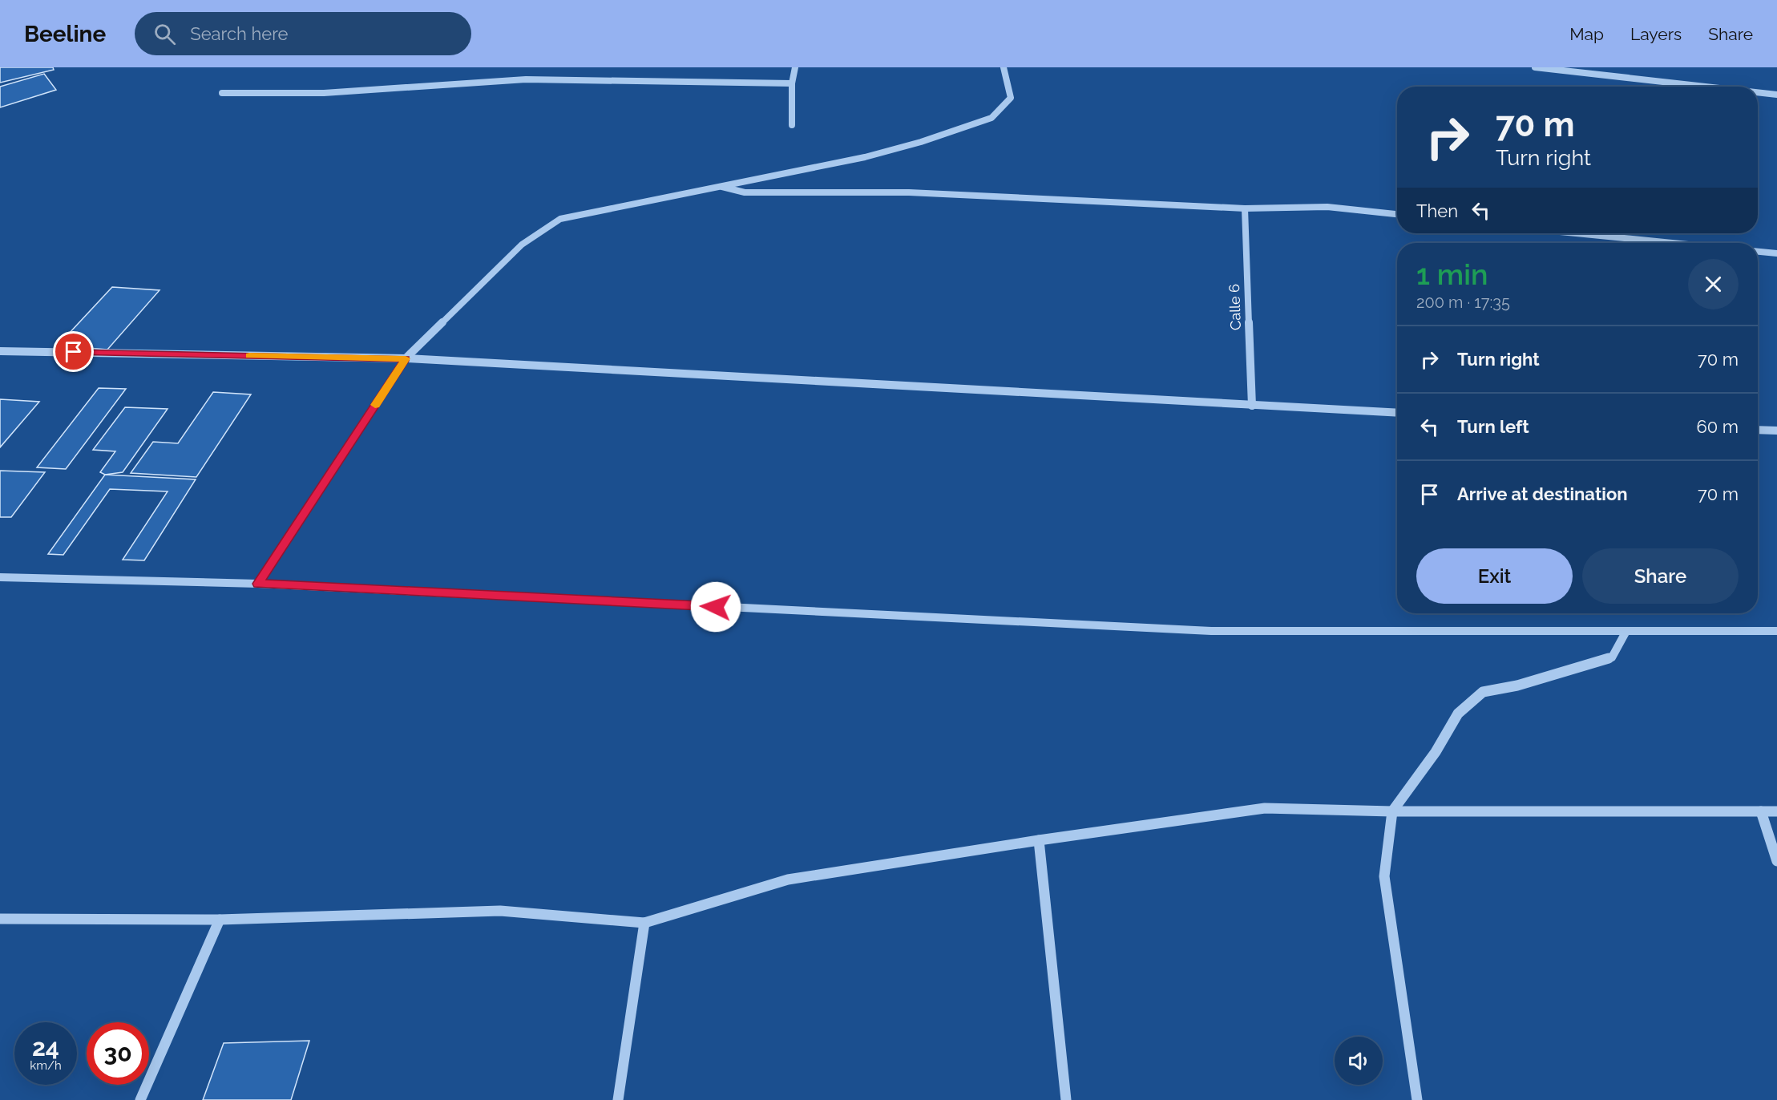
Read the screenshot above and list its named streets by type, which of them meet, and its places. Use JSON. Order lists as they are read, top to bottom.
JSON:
{
  "streets": {
    "street": ["Calle 6"]
  },
  "page": {
    "header": "Beeline",
    "search": "Search here",
    "nav": ["Map", "Layers", "Share"],
    "turn": ["70 m", "Turn right"],
    "then": "Then",
    "heading": ["1 min", "200 m · 17:35"],
    "list": [
      {
        "name": "Turn right",
        "value": "70 m"
      },
      {
        "name": "Turn left",
        "value": "60 m"
      },
      {
        "name": "Arrive at destination",
        "value": "70 m"
      }
    ],
    "buttons": ["Exit", "Share"],
    "speed": "24 km/h",
    "limit": "30"
  }
}
